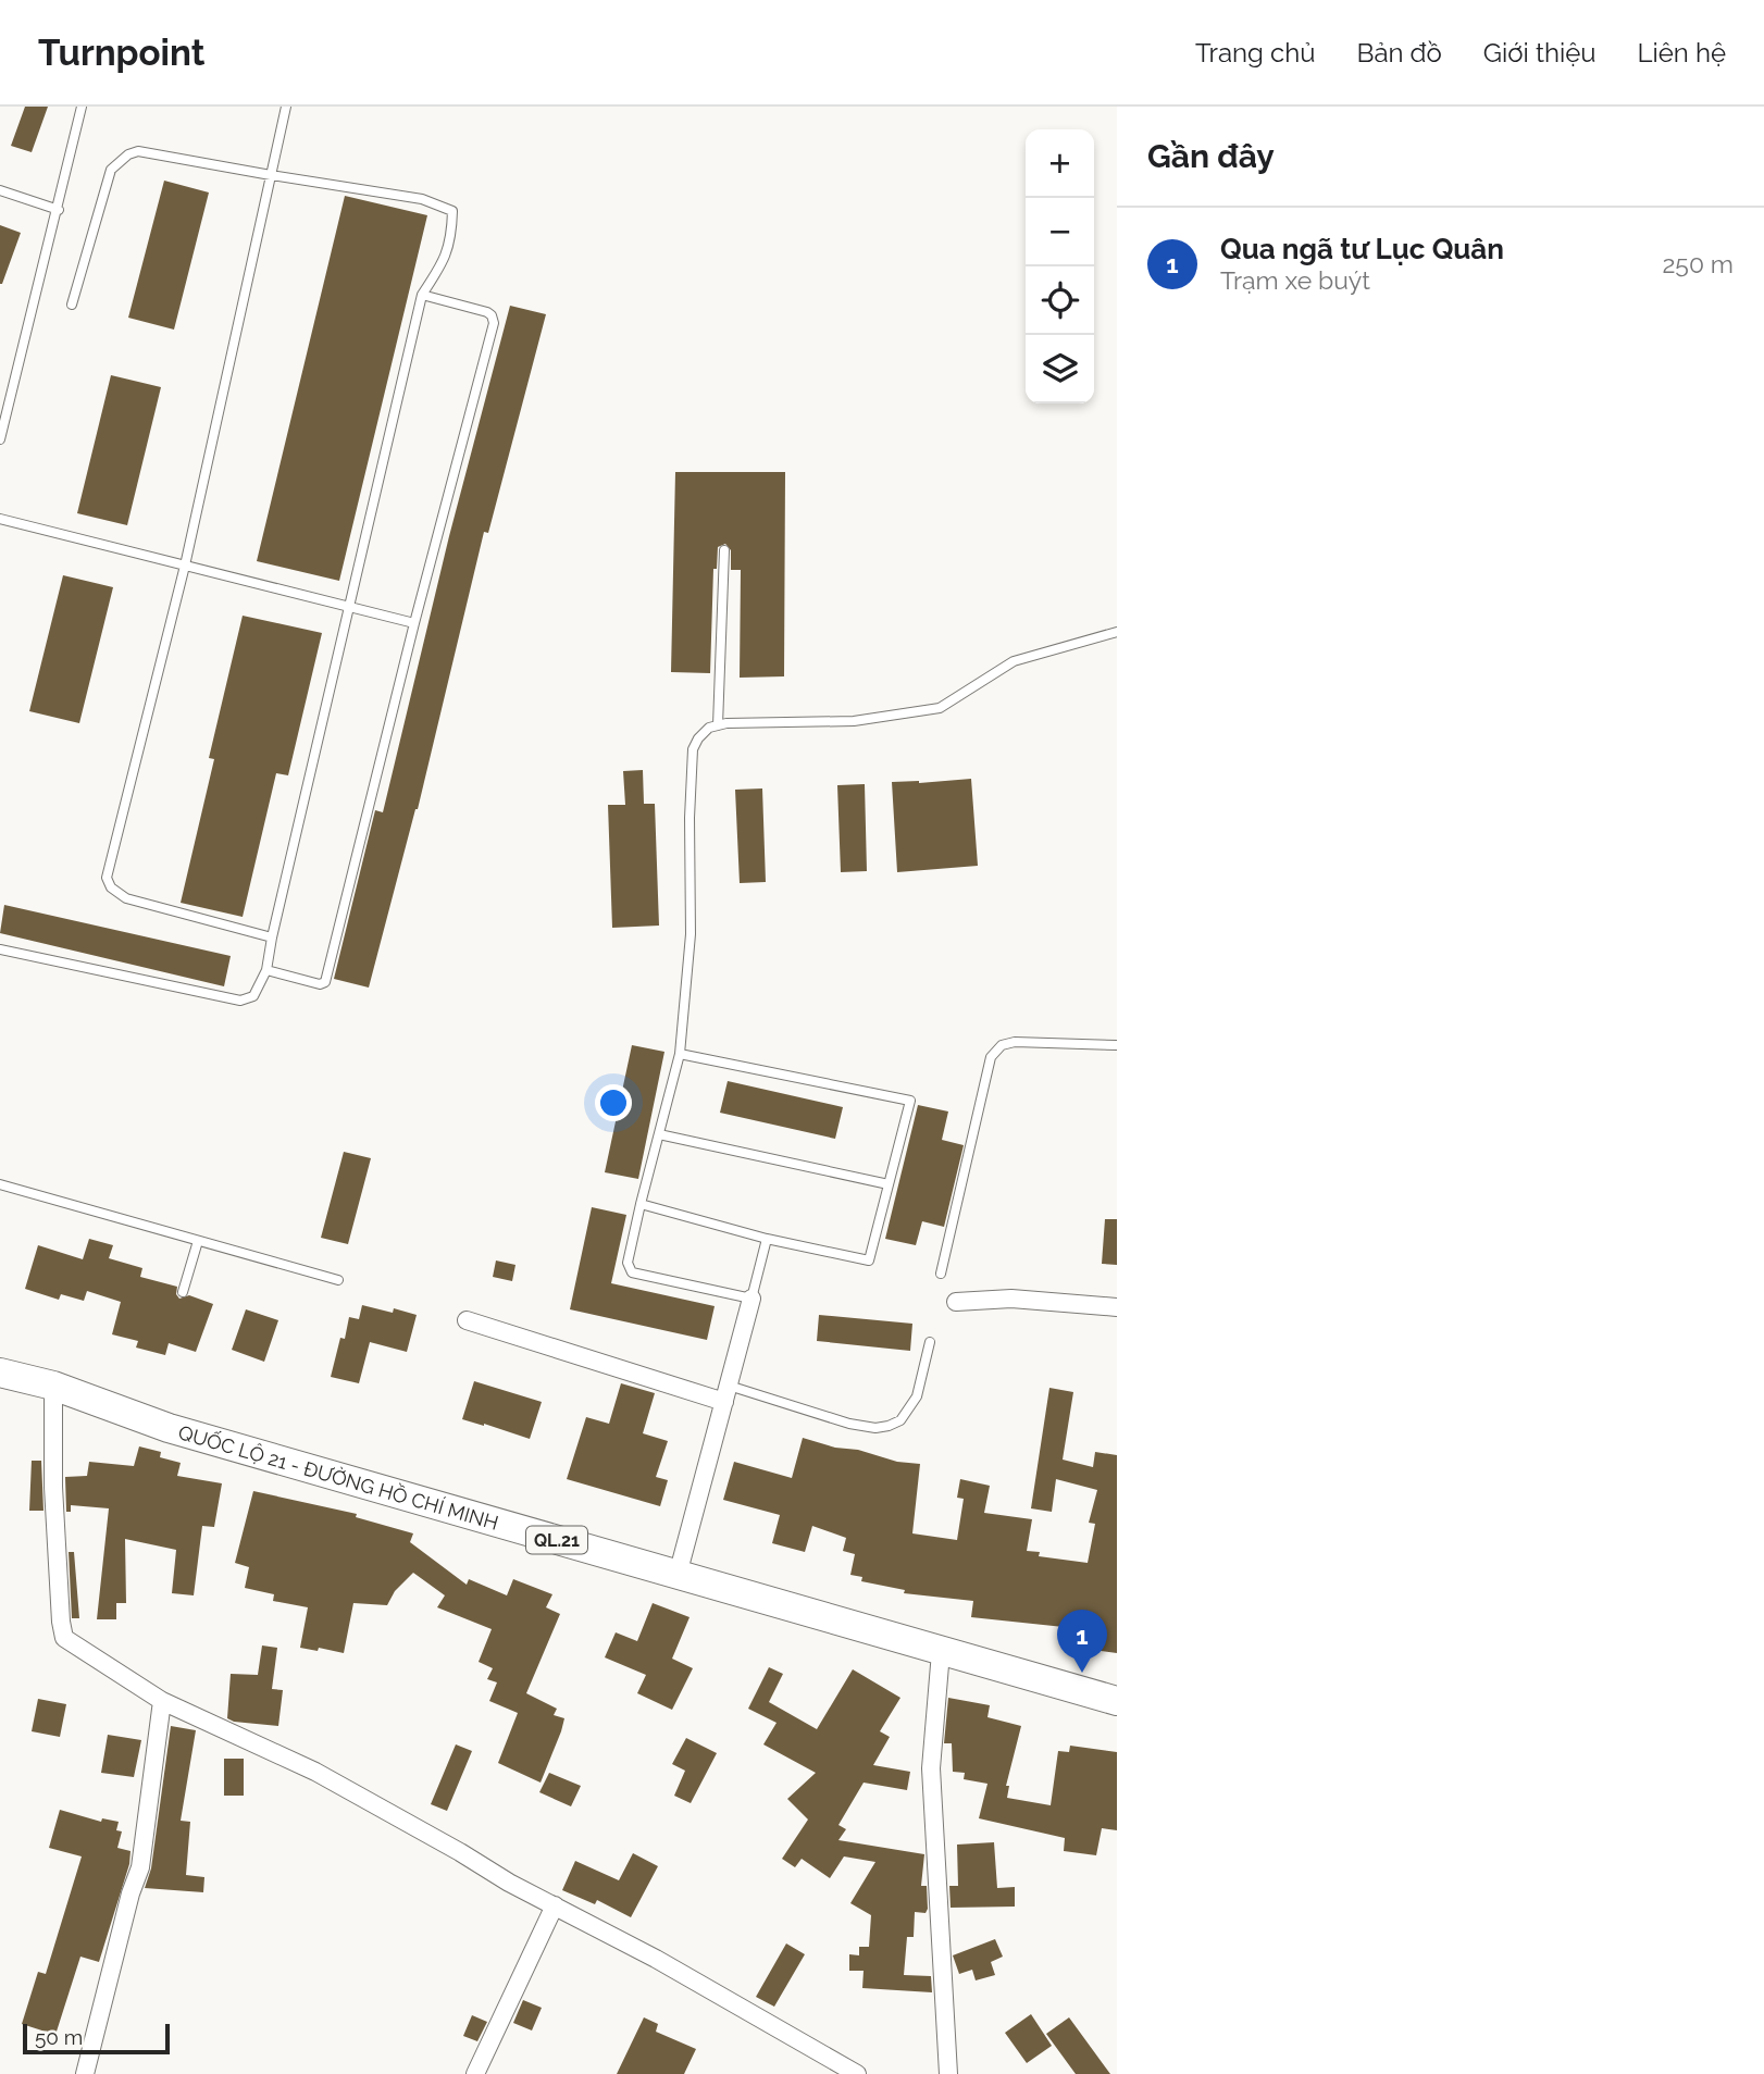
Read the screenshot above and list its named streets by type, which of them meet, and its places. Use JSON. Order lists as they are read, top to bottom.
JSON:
{
  "streets": {
    "highway": ["QUỐC LỘ 21 - ĐƯỜNG HỒ CHÍ MINH", "QL.21"]
  },
  "scale_bar": "50 m",
  "page": {
    "header": "Turnpoint",
    "nav": [
      "Trang chủ",
      "Bản đồ",
      "Giới thiệu",
      "Liên hệ"
    ],
    "heading": "Gần đây",
    "map_buttons": ["+", "−"],
    "list": [
      {
        "mark": "1",
        "name": "Qua ngã tư Lục Quân",
        "note": "Trạm xe buýt",
        "value": "250 m"
      }
    ],
    "pins": "1",
    "scale": "50 m"
  }
}
